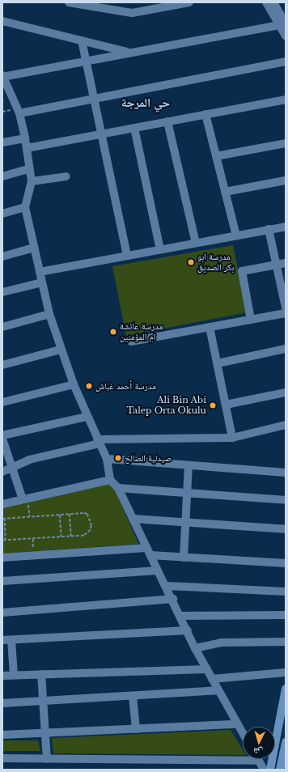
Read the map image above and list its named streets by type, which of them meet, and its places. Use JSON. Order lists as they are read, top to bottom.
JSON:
{
  "districts": ["حي المرجة"],
  "places": [
    "مدرسة ابو بكر الصديق",
    "مدرسة عائشة ام المؤمنين",
    "مدرسة أحمد غباش",
    "Ali Bin Abi Talep Orta Okulu",
    "صيدلية الصالح"
  ],
  "north": "bottom"
}
